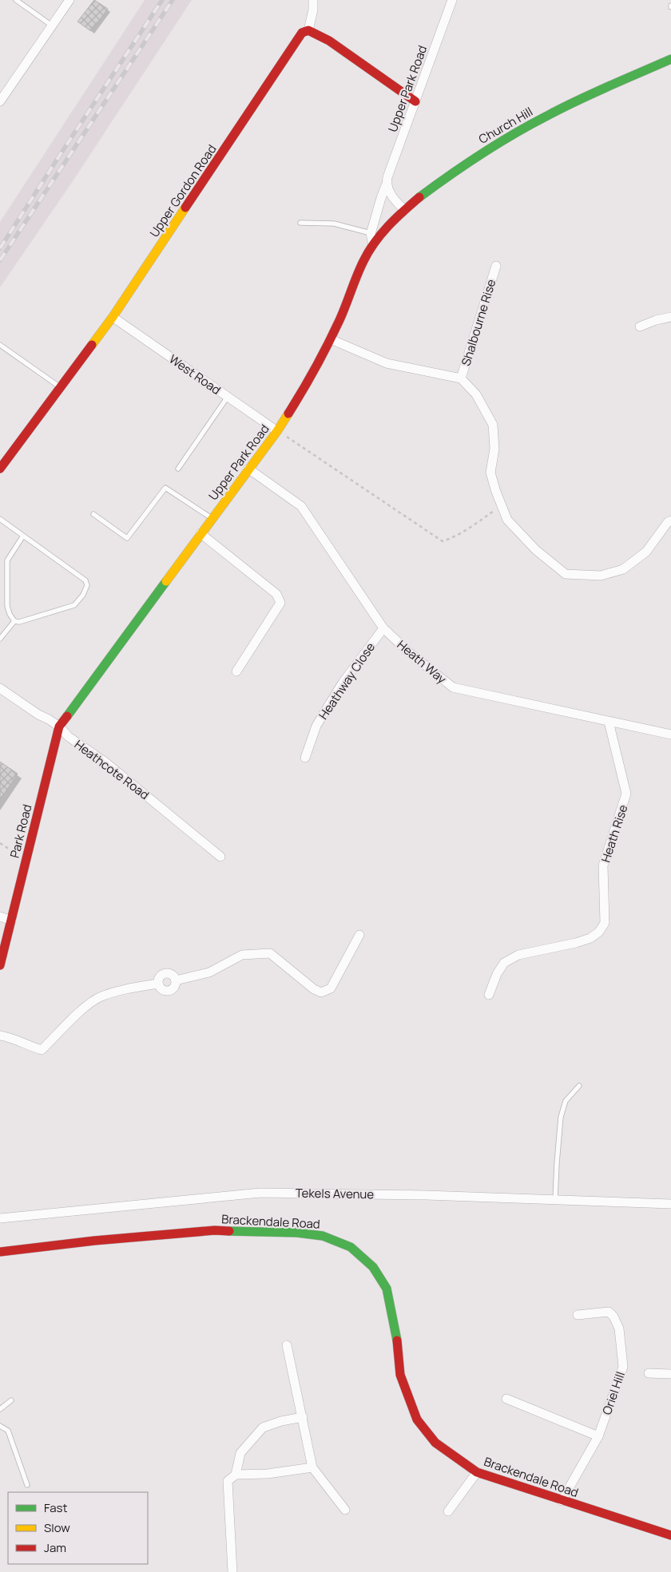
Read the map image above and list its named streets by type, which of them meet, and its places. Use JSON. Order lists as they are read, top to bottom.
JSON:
{
  "streets": {
    "street": [
      "Upper Park Road",
      "Church Hill",
      "Upper Gordon Road",
      "Shalbourne Rise",
      "West Road",
      "Heath Way",
      "Heathway Close",
      "Heathcote Road",
      "Park Road",
      "Heath Rise",
      "Tekels Avenue",
      "Brackendale Road",
      "Oriel Hill"
    ]
  },
  "crossings": [
    ["Upper Park Road", "Church Hill"],
    ["Upper Park Road", "Shalbourne Rise"],
    ["Upper Park Road", "West Road"],
    ["Upper Park Road", "Heath Way"],
    ["Upper Park Road", "Heathcote Road"],
    ["Upper Park Road", "Park Road"],
    ["Upper Gordon Road", "West Road"],
    ["Heath Way", "Heathway Close"],
    ["Heath Way", "Heath Rise"],
    ["Heathcote Road", "Park Road"],
    ["Brackendale Road", "Oriel Hill"]
  ],
  "legend": ["Fast", "Slow", "Jam"]
}
